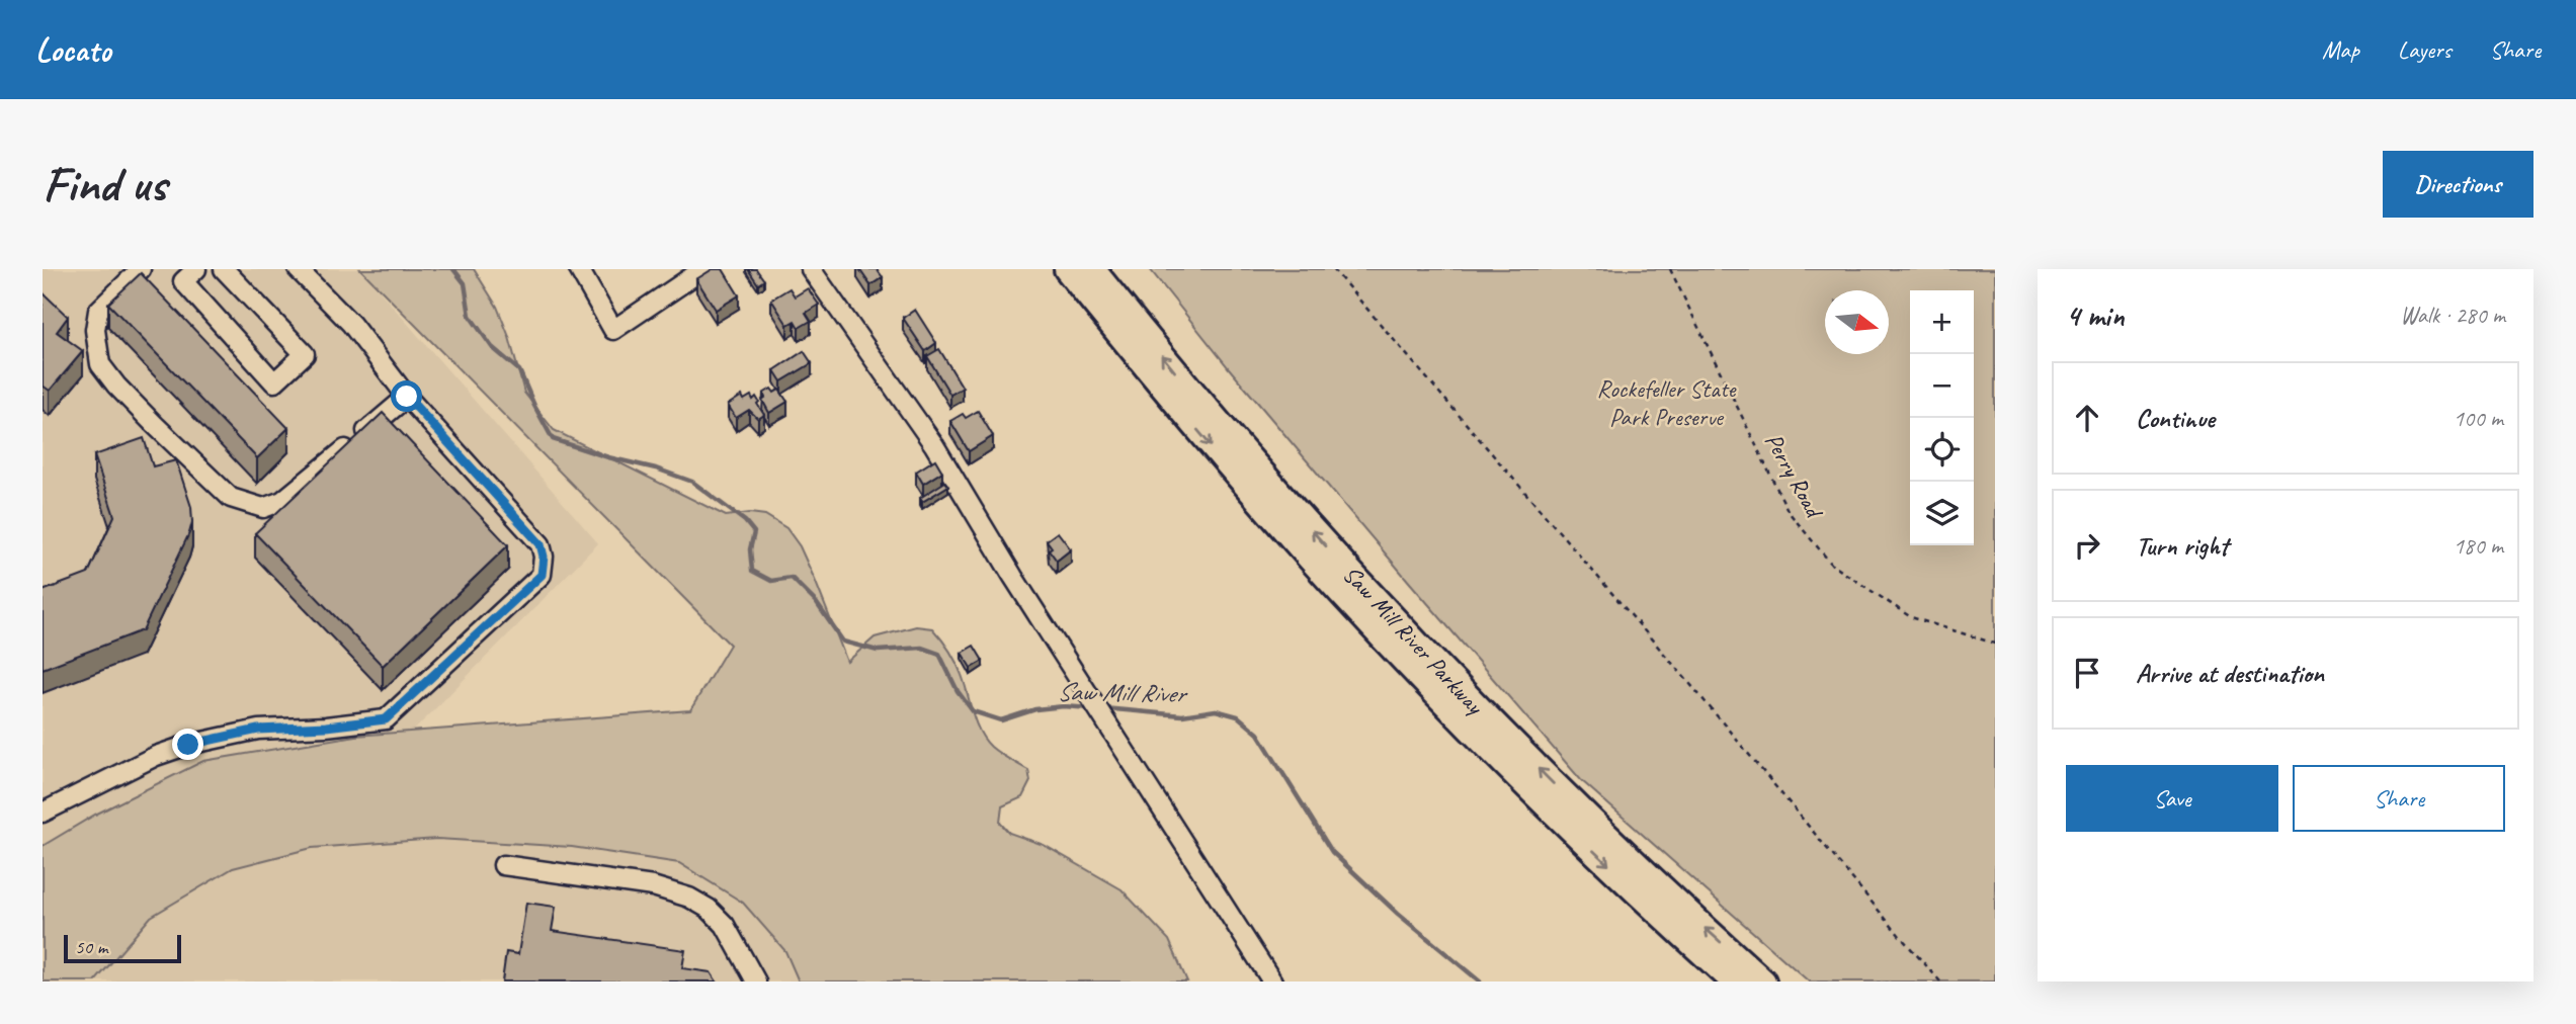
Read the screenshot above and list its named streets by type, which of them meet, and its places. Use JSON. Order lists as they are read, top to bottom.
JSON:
{
  "streets": {
    "highway": ["Saw Mill River Parkway"],
    "path": ["Perry Road"]
  },
  "water": ["Saw Mill River"],
  "parks": ["Rockefeller State Park Preserve"],
  "scale_bar": "50 m",
  "north": "right",
  "page": {
    "header": "Locato",
    "nav": ["Map", "Layers", "Share"],
    "buttons": [
      "Directions",
      ["Save", "Share"]
    ],
    "title": "Find us",
    "heading": ["4 min", "Walk · 280 m"],
    "map_buttons": ["+", "−"],
    "list": [
      ["Continue", "100 m"],
      ["Turn right", "180 m"],
      "Arrive at destination"
    ],
    "scale": "50 m"
  }
}
